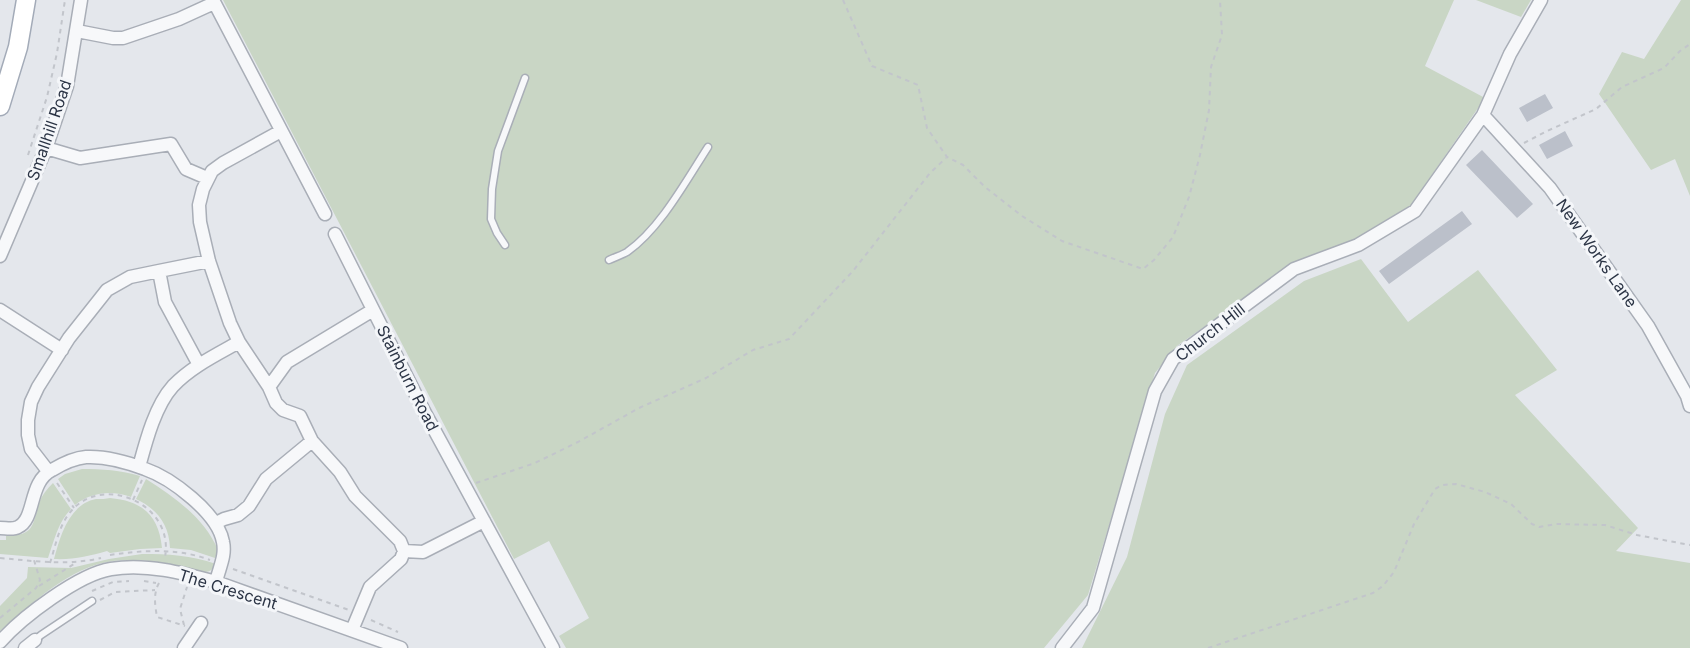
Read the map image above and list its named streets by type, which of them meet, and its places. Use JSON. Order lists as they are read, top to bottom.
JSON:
{
  "streets": {
    "street": [
      "Smallhill Road",
      "New Works Lane",
      "Church Hill",
      "Stainburn Road",
      "The Crescent"
    ]
  },
  "crossings": [
    ["New Works Lane", "Church Hill"]
  ]
}
